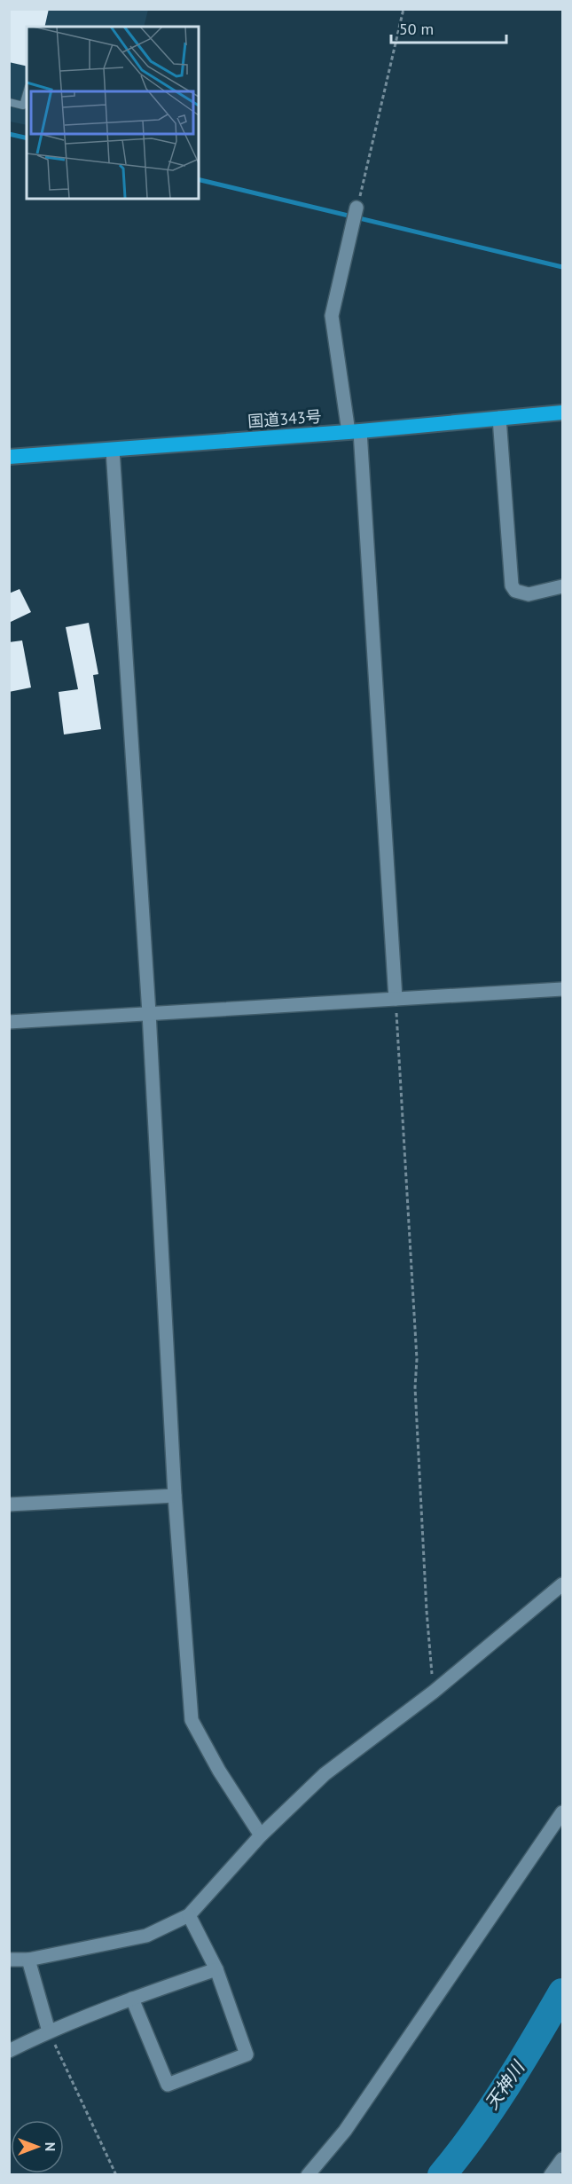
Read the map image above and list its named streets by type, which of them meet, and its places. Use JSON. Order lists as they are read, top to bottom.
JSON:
{
  "streets": {
    "highway": ["国道343号"]
  },
  "water": ["天神川"],
  "scale_bar": "50 m",
  "north": "right"
}
